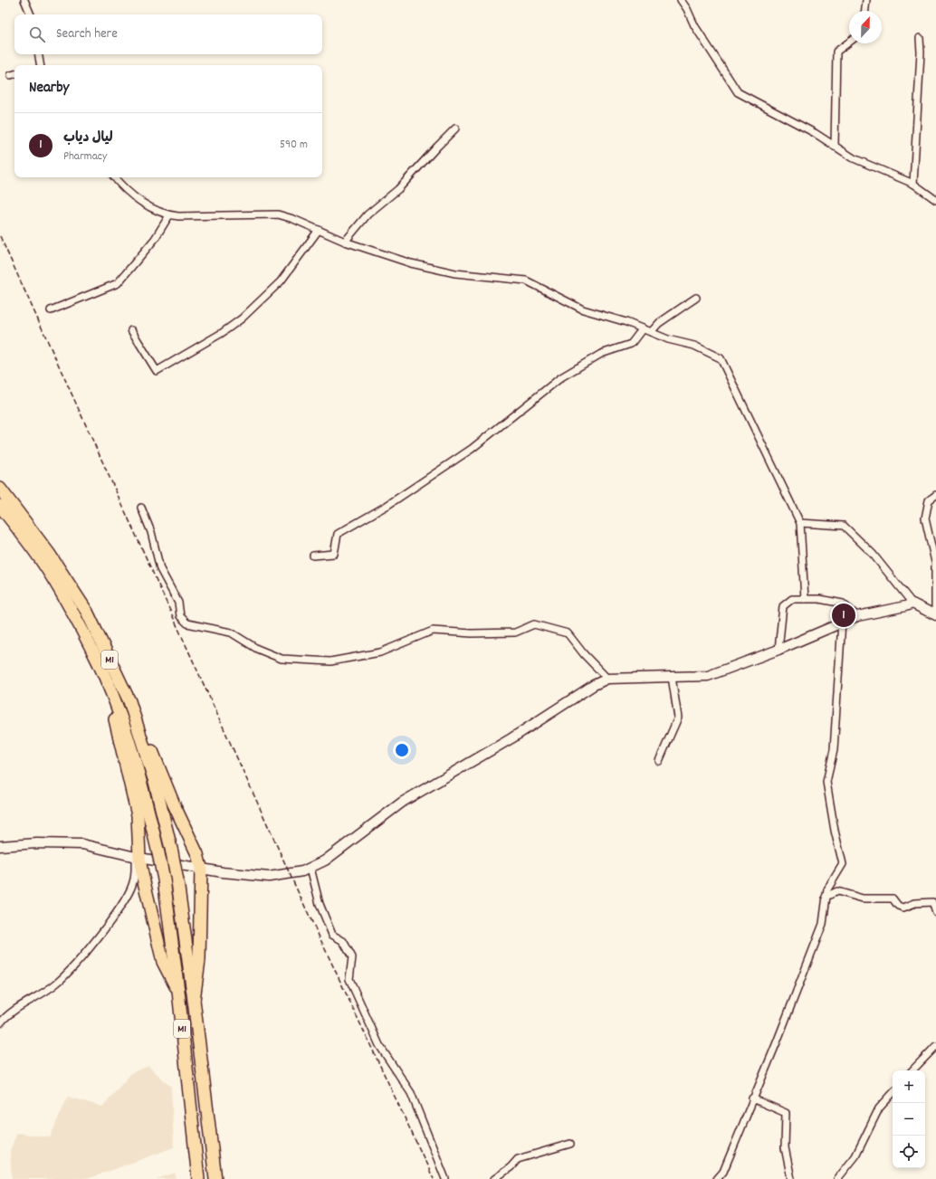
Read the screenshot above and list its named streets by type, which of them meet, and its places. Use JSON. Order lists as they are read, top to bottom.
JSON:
{
  "streets": {
    "highway": ["M1"]
  },
  "north": "top",
  "page": {
    "search": "Search here",
    "heading": "Nearby",
    "list": [
      {
        "mark": "1",
        "name": "ليال دياب",
        "note": "Pharmacy",
        "value": "590 m"
      }
    ],
    "pins": "1",
    "map_buttons": ["+", "−"]
  }
}
